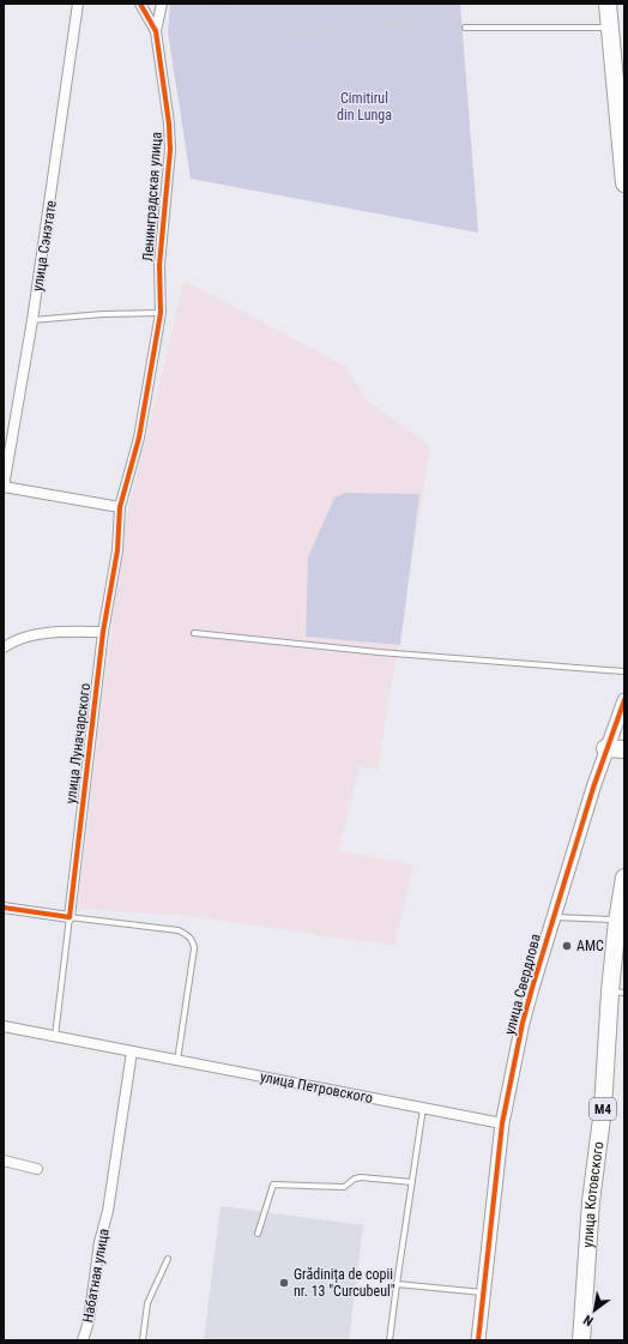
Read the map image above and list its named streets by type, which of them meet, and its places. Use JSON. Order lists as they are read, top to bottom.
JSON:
{
  "streets": {
    "highway": ["M4", "улица Котовского"],
    "street": [
      "Ленинградская улица",
      "улица Сэнэтате",
      "улица Луначарского",
      "улица Свердлова",
      "улица Петровского",
      "Набатная улица"
    ]
  },
  "crossings": [
    ["Ленинградская улица", "улица Луначарского"],
    ["улица Свердлова", "улица Петровского"],
    ["улица Петровского", "Набатная улица"]
  ],
  "parks": ["Cimitirul din Lunga"],
  "places": ["AMC", "Grădinița de copii nr. 13 \"Curcubeul\""],
  "north": "bottom left"
}
